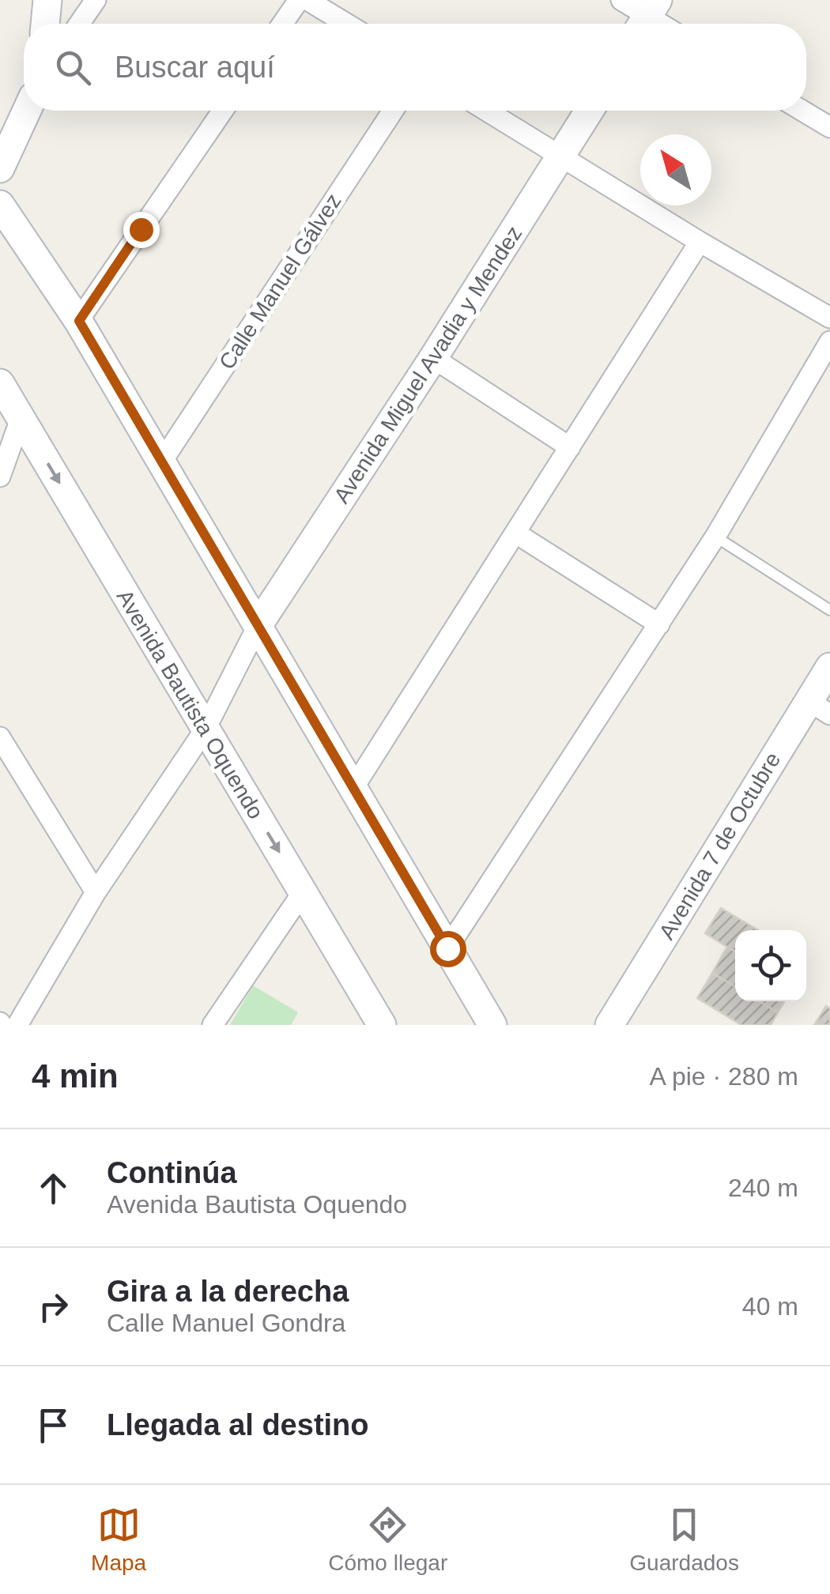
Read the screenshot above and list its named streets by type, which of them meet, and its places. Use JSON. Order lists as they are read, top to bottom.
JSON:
{
  "streets": {
    "main road": ["Avenida Miguel Avadia y Mendez", "Avenida Bautista Oquendo", "Avenida 7 de Octubre"],
    "street": ["Calle Manuel Gálvez"]
  },
  "north": "top left",
  "page": {
    "search": "Buscar aquí",
    "heading": ["4 min", "A pie · 280 m"],
    "list": [
      ["Continúa", "Avenida Bautista Oquendo", "240 m"],
      ["Gira a la derecha", "Calle Manuel Gondra", "40 m"],
      "Llegada al destino"
    ],
    "nav": ["Mapa", "Cómo llegar", "Guardados"]
  }
}
